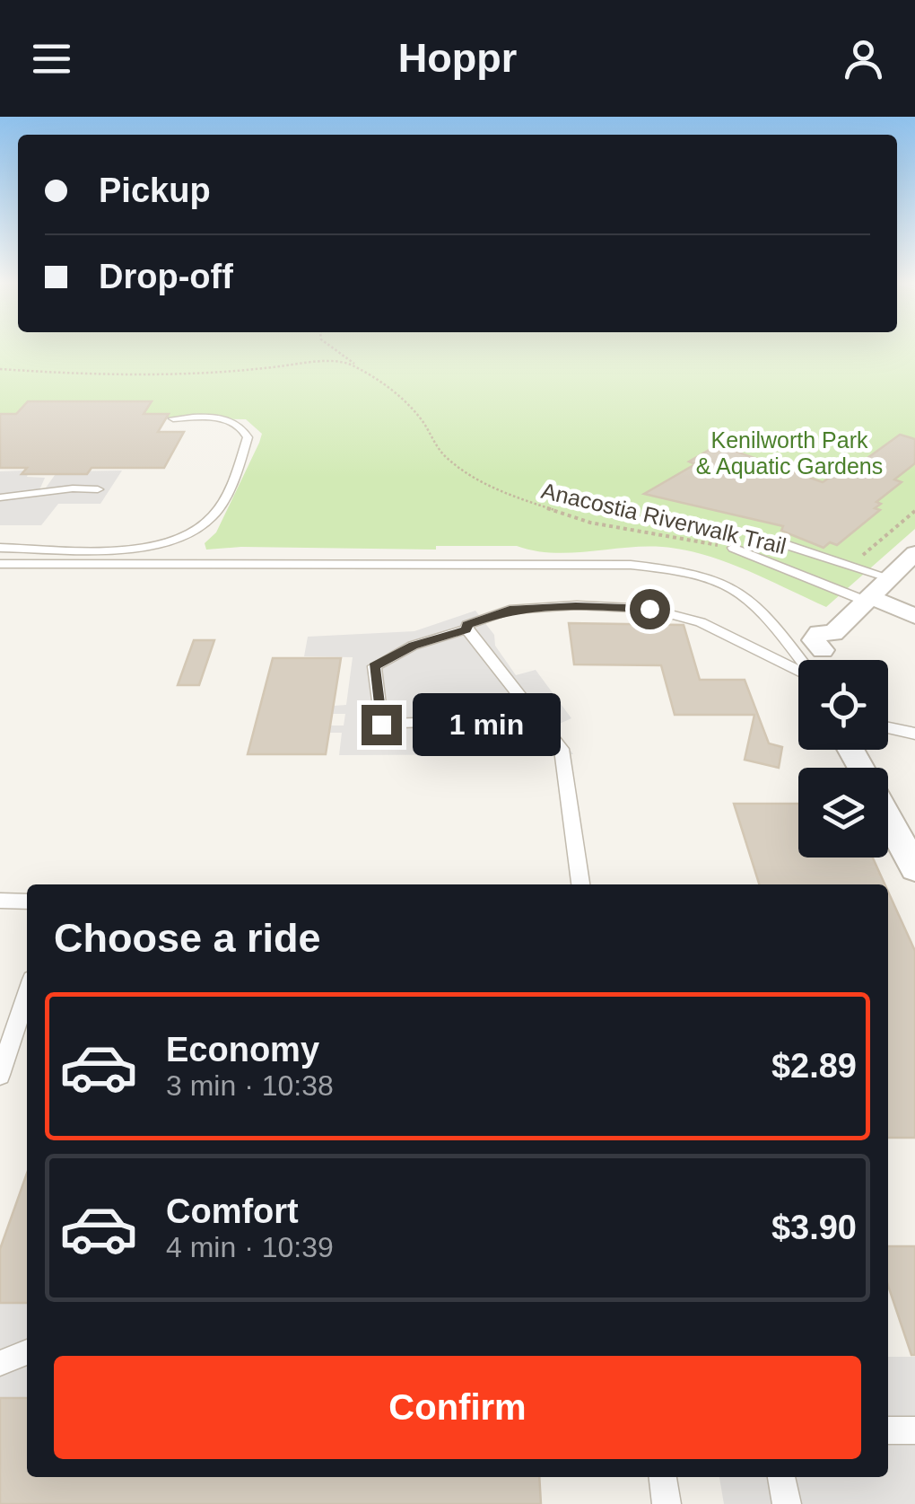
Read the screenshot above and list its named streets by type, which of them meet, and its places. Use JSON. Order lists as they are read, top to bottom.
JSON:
{
  "streets": {
    "path": ["Anacostia Riverwalk Trail"]
  },
  "parks": ["Kenilworth Park & Aquatic Gardens"],
  "page": {
    "header": "Hoppr",
    "banner": ["Pickup", "Drop-off"],
    "bubble": "1 min",
    "heading": "Choose a ride",
    "list": [
      {
        "name": "Economy",
        "note": "3 min · 10:38",
        "value": "$2.89"
      },
      {
        "name": "Comfort",
        "note": "4 min · 10:39",
        "value": "$3.90"
      }
    ],
    "buttons": "Confirm"
  }
}
